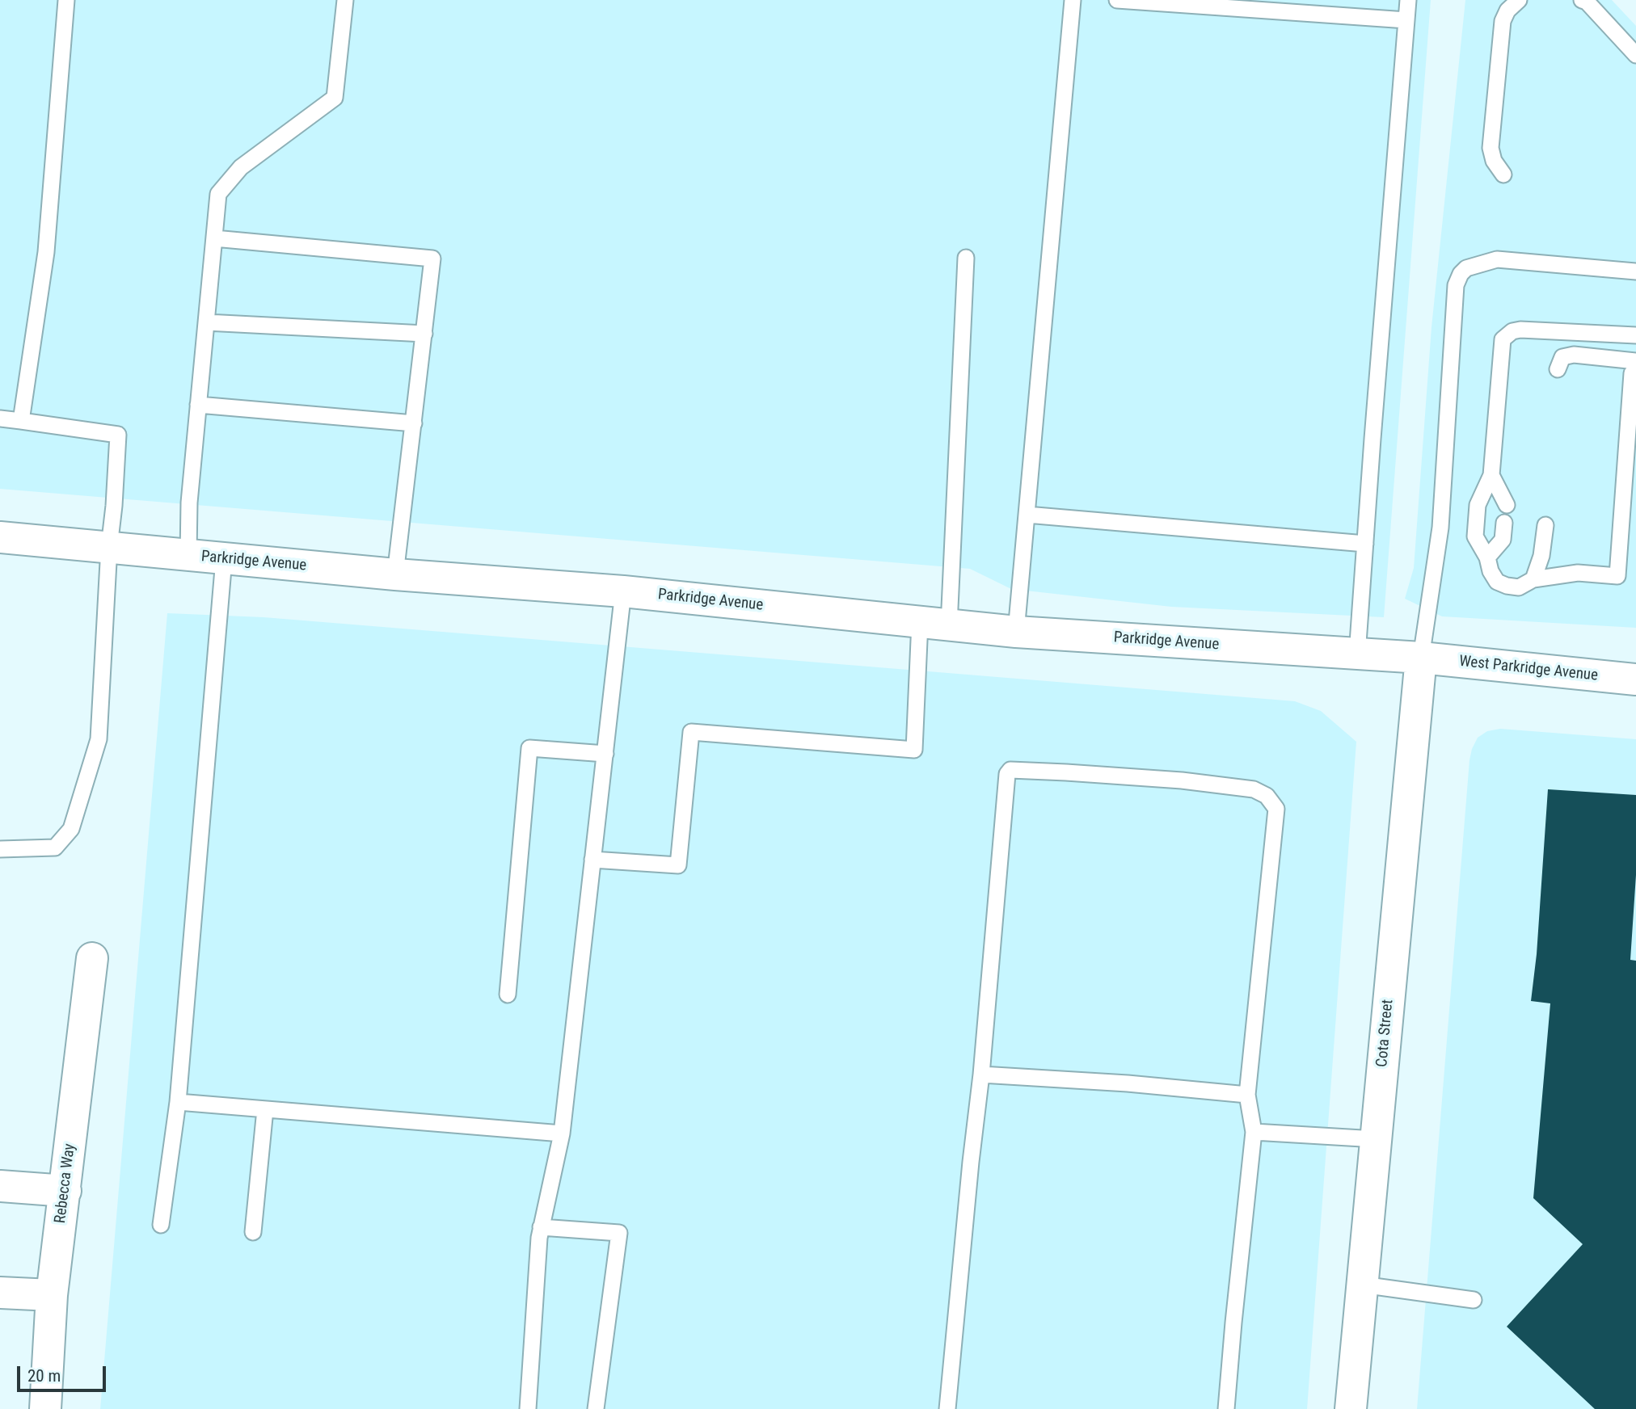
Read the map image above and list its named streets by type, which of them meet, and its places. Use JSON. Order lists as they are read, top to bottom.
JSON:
{
  "streets": {
    "street": [
      "Parkridge Avenue",
      "West Parkridge Avenue",
      "Cota Street",
      "Rebecca Way"
    ]
  },
  "crossings": [
    ["Parkridge Avenue", "West Parkridge Avenue"],
    ["Parkridge Avenue", "Cota Street"],
    ["West Parkridge Avenue", "Cota Street"]
  ],
  "scale_bar": "20 m"
}
